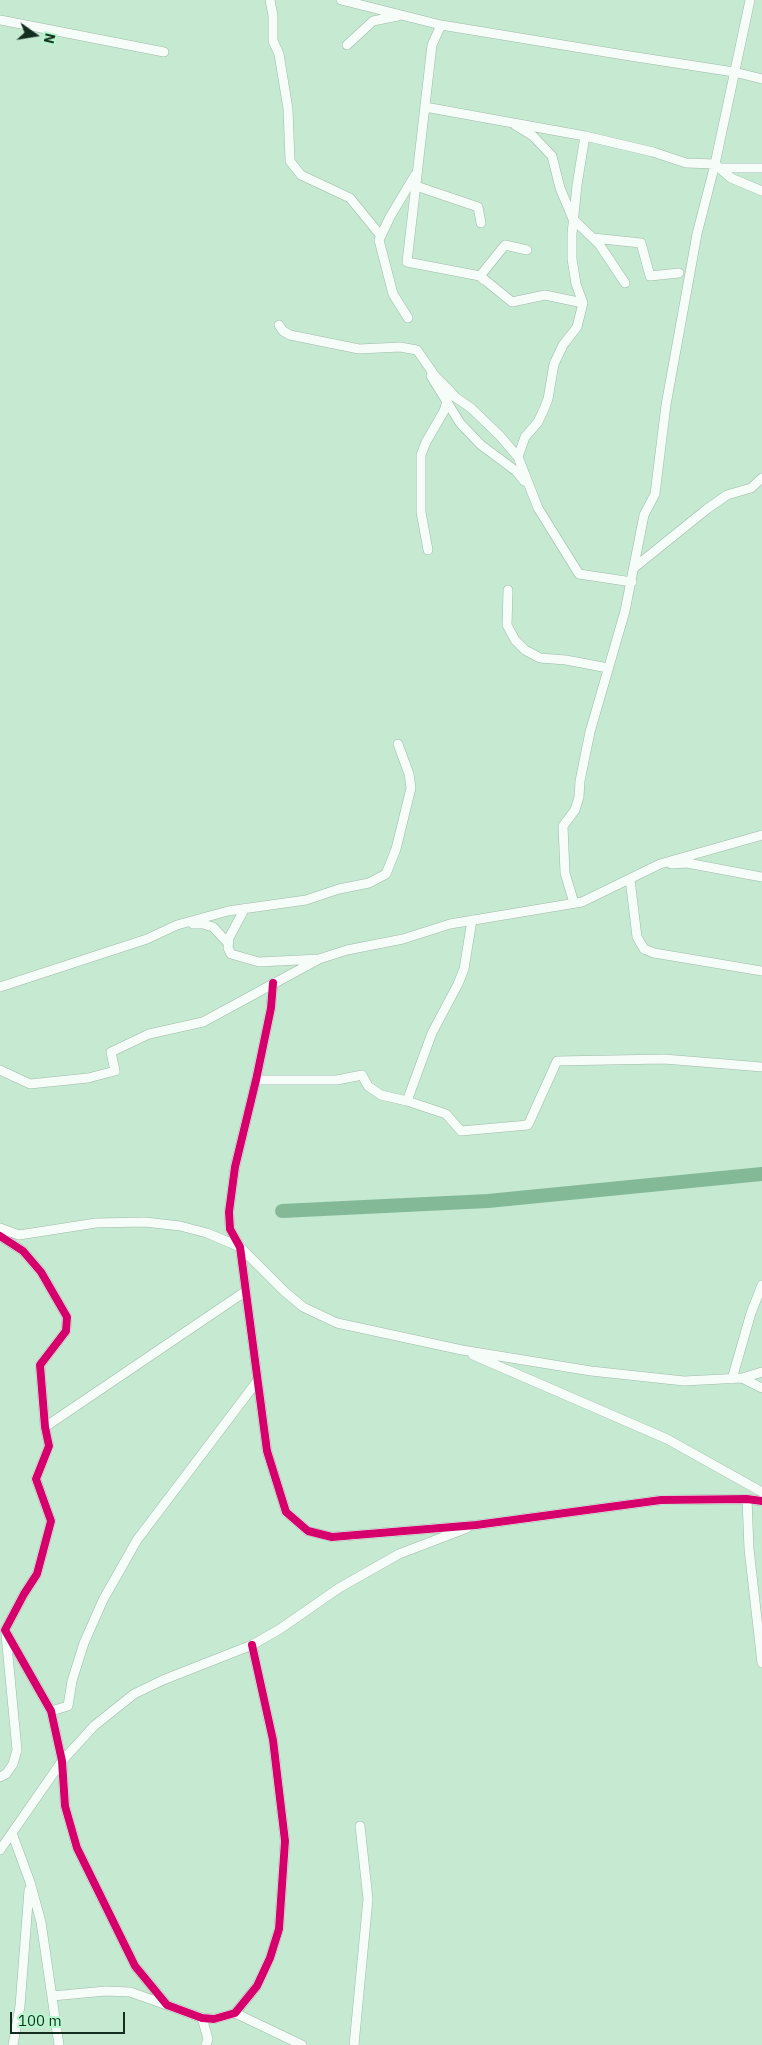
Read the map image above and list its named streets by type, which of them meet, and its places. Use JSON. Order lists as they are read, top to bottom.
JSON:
{
  "scale_bar": "100 m",
  "north": "right"
}
